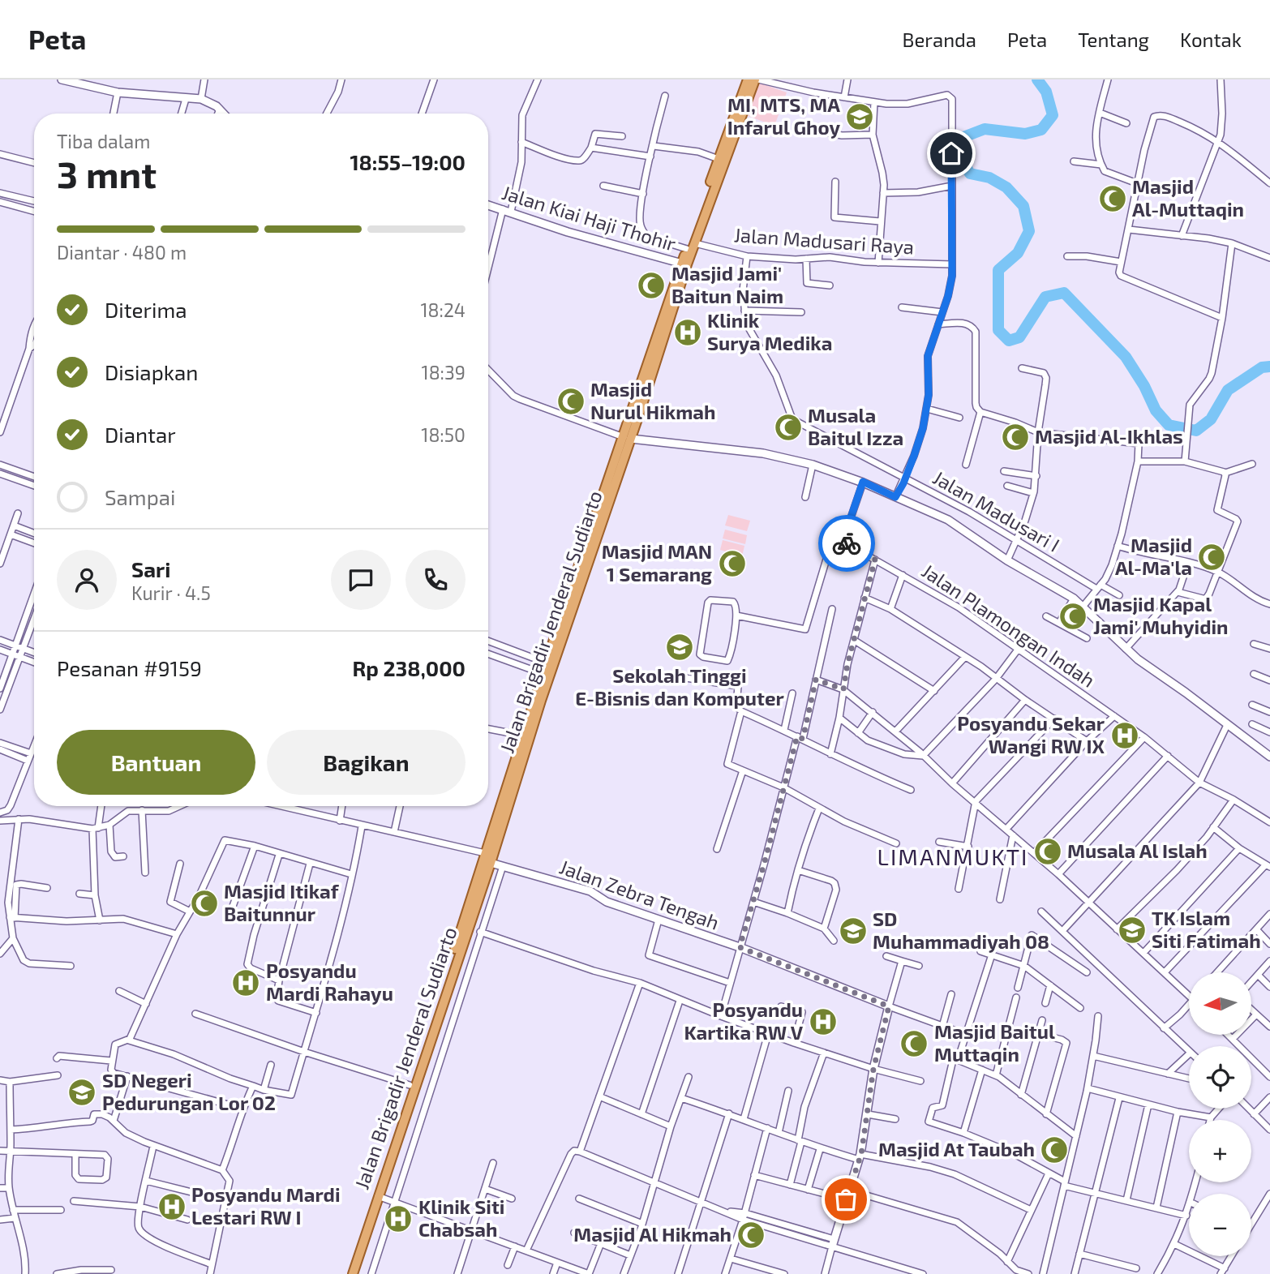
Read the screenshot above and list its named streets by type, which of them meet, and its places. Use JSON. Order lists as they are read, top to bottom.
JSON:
{
  "streets": {
    "main road": ["Jalan Brigadir Jenderal Sudiarto"],
    "street": [
      "Jalan Kiai Haji Thohir",
      "Jalan Madusari Raya",
      "Jalan Madusari I",
      "Jalan Plamongan Indah",
      "Jalan Zebra Tengah"
    ]
  },
  "crossings": [
    ["Jalan Kiai Haji Thohir", "Jalan Brigadir Jenderal Sudiarto"],
    ["Jalan Madusari Raya", "Jalan Madusari I"],
    ["Jalan Madusari Raya", "Jalan Brigadir Jenderal Sudiarto"],
    ["Jalan Brigadir Jenderal Sudiarto", "Jalan Zebra Tengah"]
  ],
  "districts": ["LIMANMUKTI"],
  "places": {
    "school or university": [
      "MI, MTS, MA Infarul Ghoy",
      "Sekolah Tinggi E-Bisnis dan Komputer",
      "TK Islam Siti Fatimah",
      "SD Muhammadiyah 08",
      "SD Negeri Pedurungan Lor 02"
    ],
    "mosque": [
      "Masjid Al-Muttaqin",
      "Masjid Jami' Baitun Naim",
      "Masjid Nurul Hikmah",
      "Musala Baitul Izza",
      "Masjid Al-Ikhlas",
      "Masjid Al-Ma'la",
      "Masjid MAN 1 Semarang",
      "Masjid Kapal Jami' Muhyidin",
      "Musala Al Islah",
      "Masjid Itikaf Baitunnur",
      "Masjid Baitul Muttaqin",
      "Masjid At Taubah",
      "Masjid Al Hikmah"
    ],
    "hospital": [
      "Klinik Surya Medika",
      "Posyandu Sekar Wangi RW IX",
      "Posyandu Mardi Rahayu",
      "Posyandu Kartika RW V",
      "Posyandu Mardi Lestari RW I",
      "Klinik Siti Chabsah"
    ]
  },
  "north": "left",
  "page": {
    "header": "Peta",
    "nav": [
      "Beranda",
      "Peta",
      "Tentang",
      "Kontak"
    ],
    "heading": ["3 mnt", "Tiba dalam", "18:55–19:00"],
    "panel": [
      "Sari",
      "Kurir · 4.5",
      "Pesanan #9159",
      "Rp 238,000"
    ],
    "bar": "Diantar · 480 m",
    "list": [
      ["Diterima", "18:24"],
      ["Disiapkan", "18:39"],
      ["Diantar", "18:50"],
      "Sampai"
    ],
    "buttons": ["Bantuan", "Bagikan"],
    "map_buttons": ["+", "−"]
  }
}
